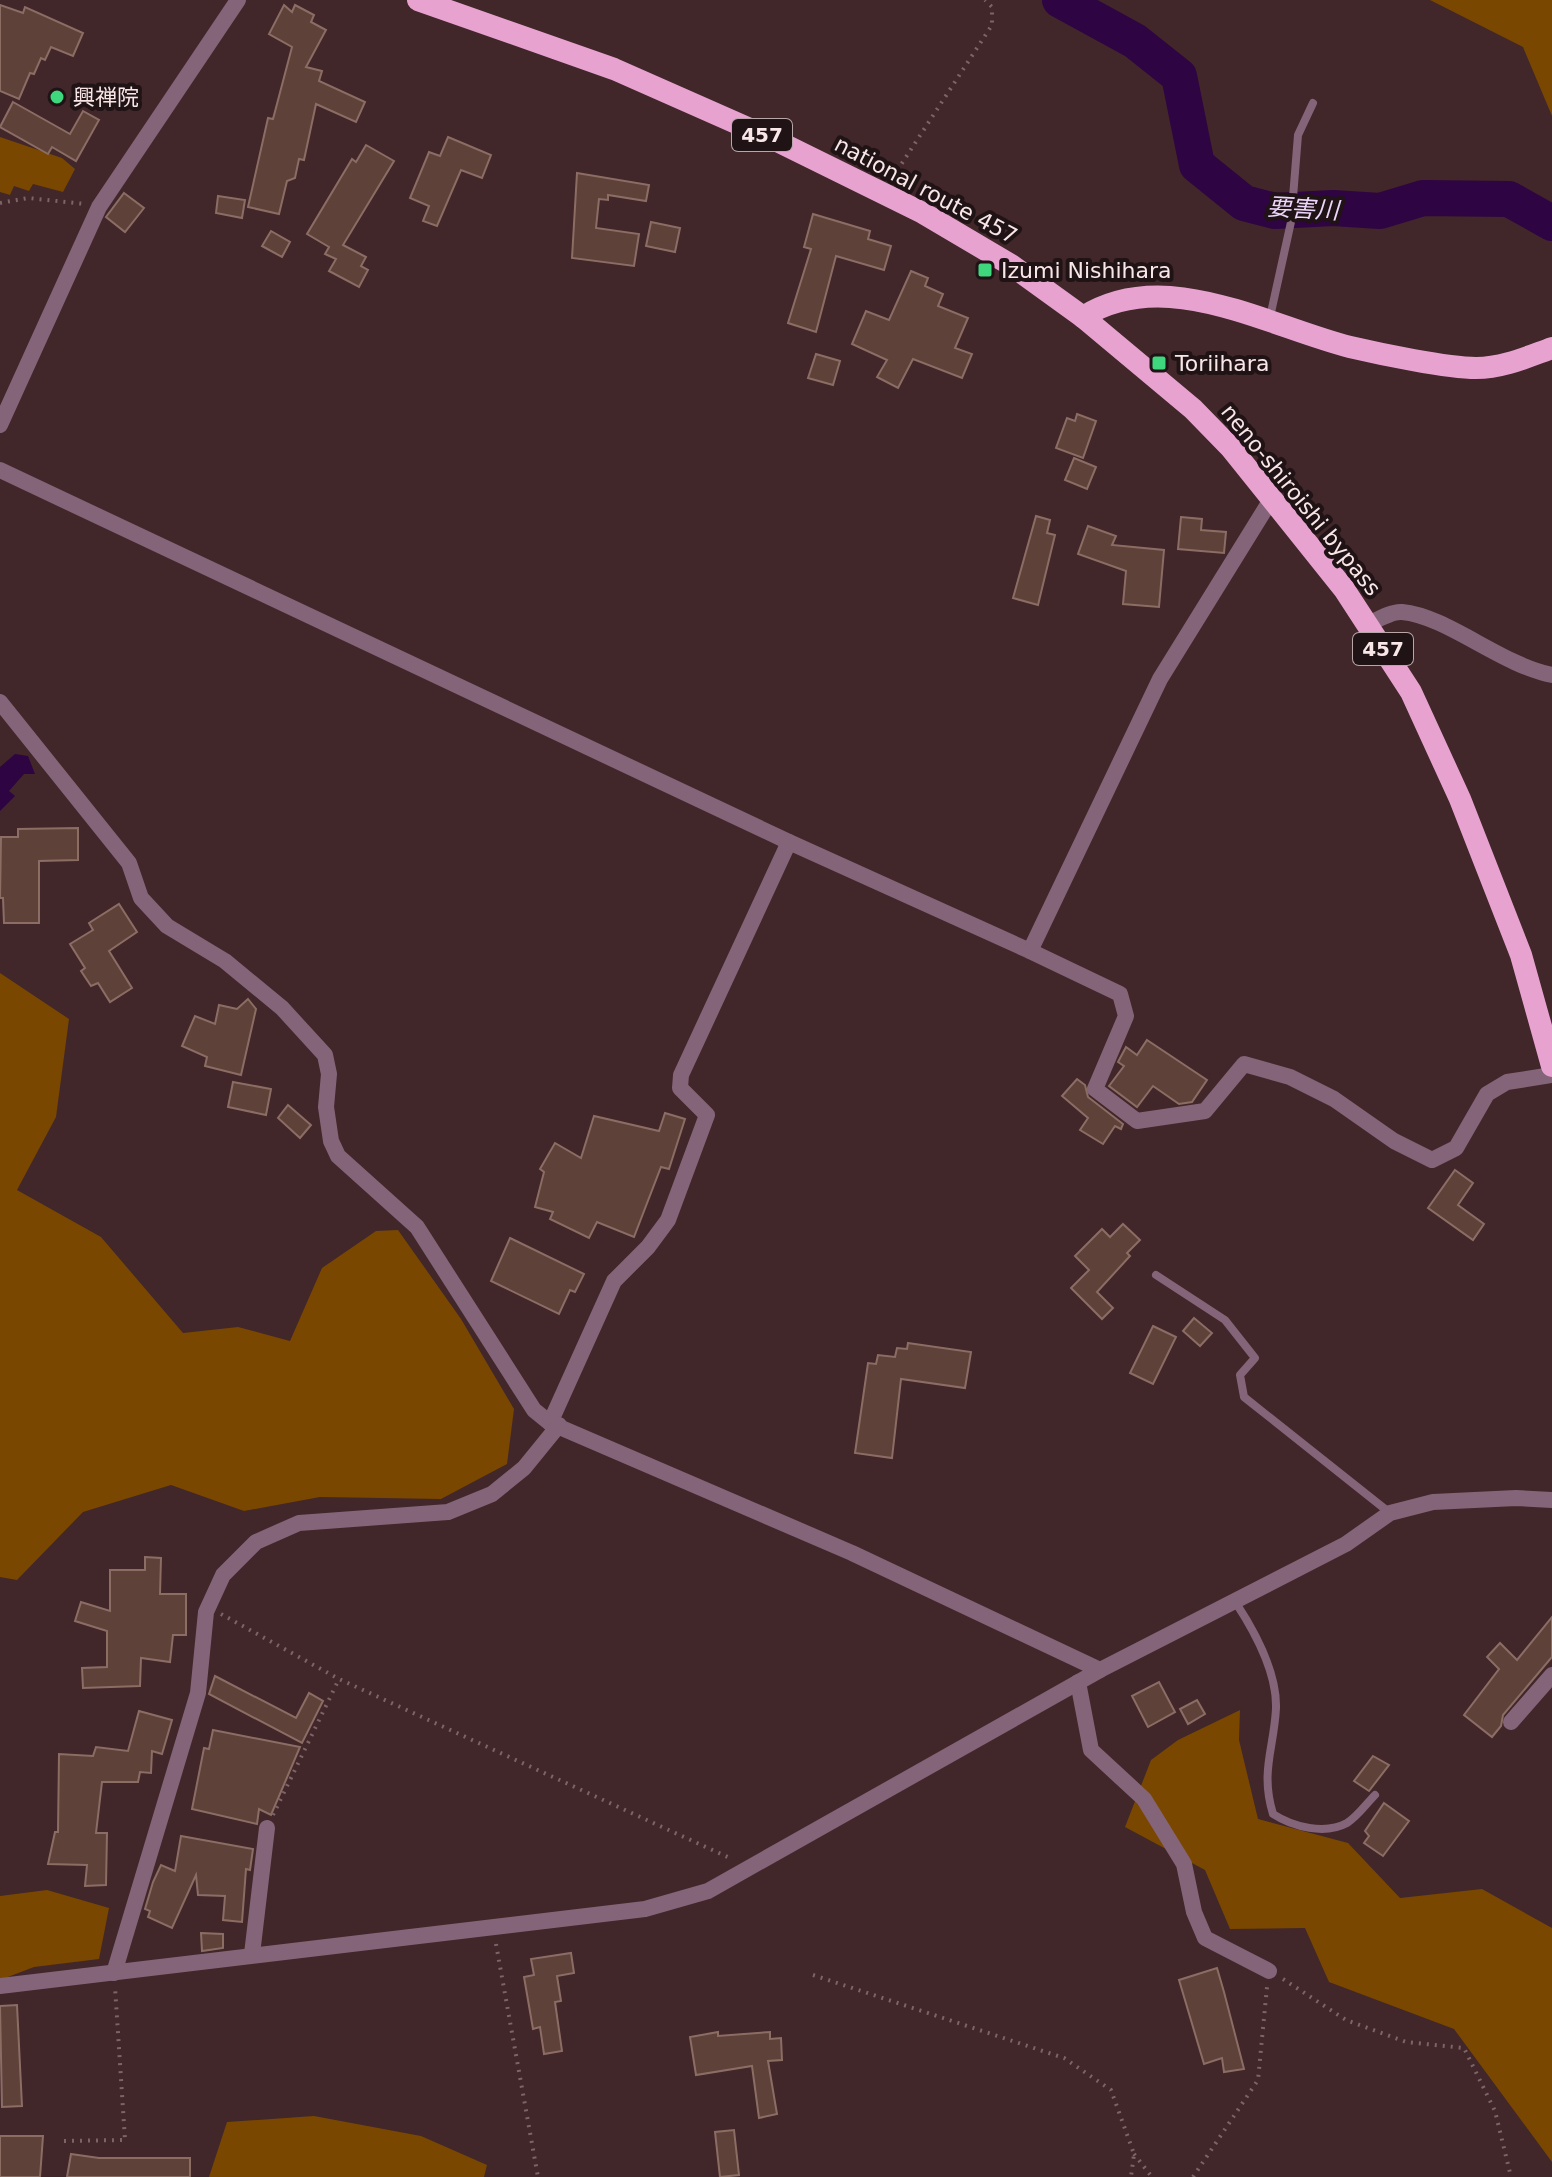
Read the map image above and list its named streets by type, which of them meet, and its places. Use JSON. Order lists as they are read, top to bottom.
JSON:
{
  "streets": {
    "highway": ["457", "national route 457", "neno-shiroishi bypass"]
  },
  "crossings": [
    ["national route 457", "neno-shiroishi bypass"]
  ],
  "water": ["要害川"],
  "places": {
    "other": ["興禅院"],
    "transit": ["Izumi Nishihara", "Toriihara"]
  }
}
